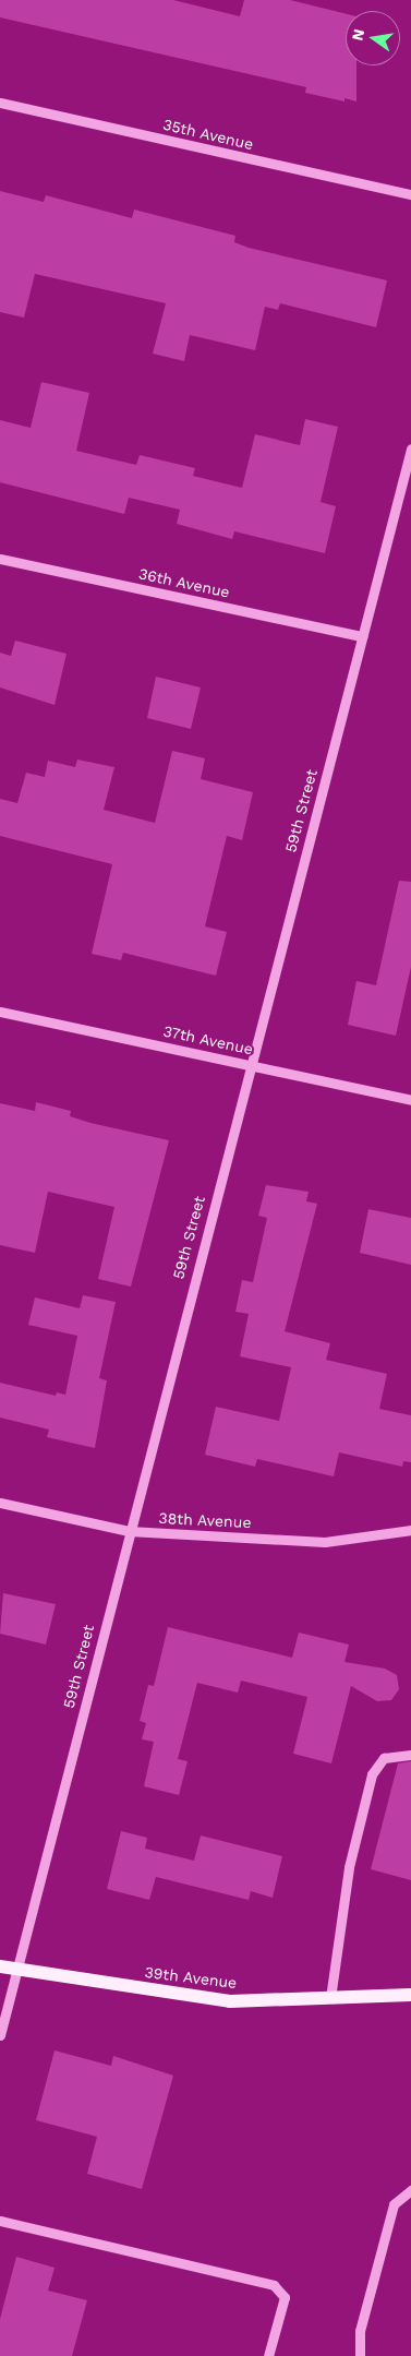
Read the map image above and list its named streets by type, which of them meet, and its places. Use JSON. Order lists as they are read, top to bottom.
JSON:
{
  "streets": {
    "main road": ["39th Avenue"],
    "street": [
      "35th Avenue",
      "36th Avenue",
      "59th Street",
      "37th Avenue",
      "38th Avenue"
    ]
  },
  "crossings": [
    ["36th Avenue", "59th Street"],
    ["59th Street", "37th Avenue"],
    ["59th Street", "38th Avenue"],
    ["59th Street", "39th Avenue"]
  ],
  "north": "left"
}
